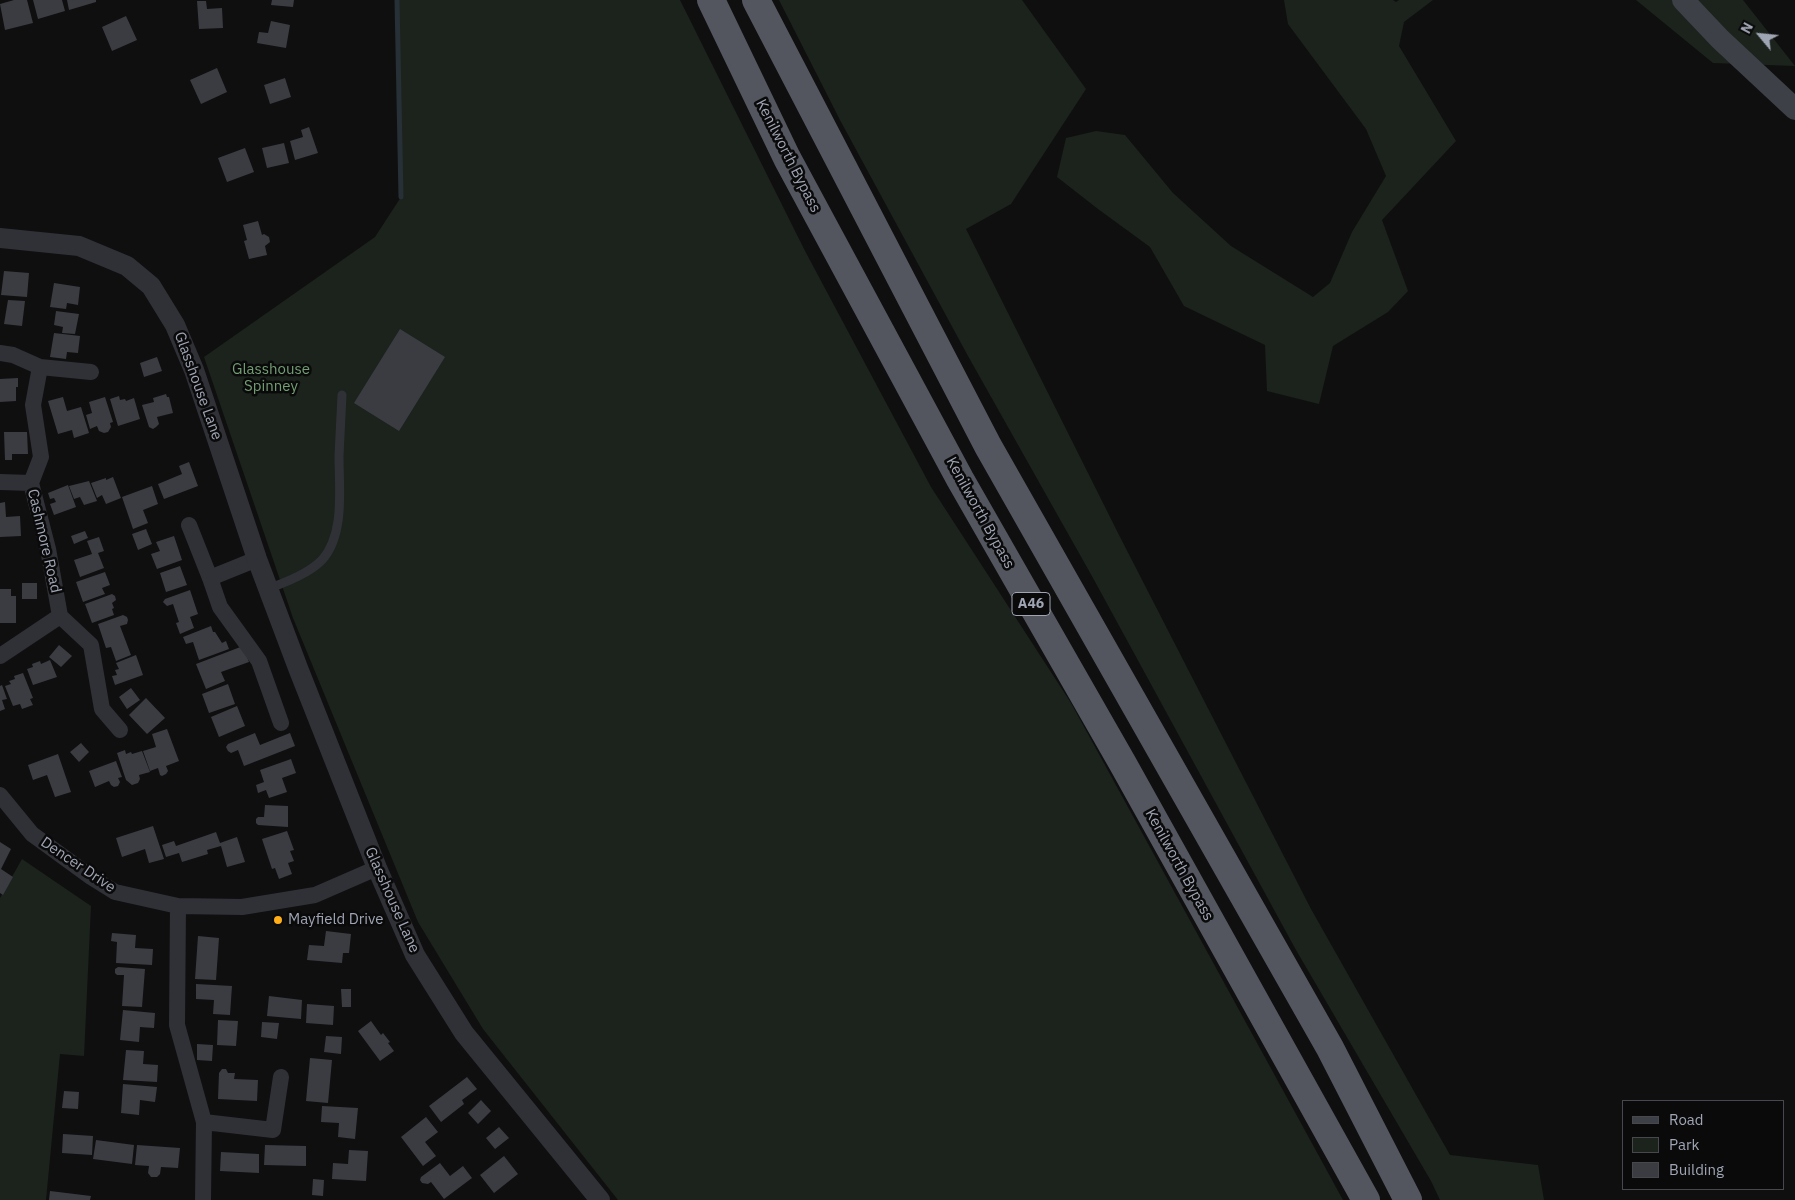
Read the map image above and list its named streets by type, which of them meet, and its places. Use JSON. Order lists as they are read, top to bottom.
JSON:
{
  "streets": {
    "highway": ["Kenilworth Bypass", "A46"],
    "street": ["Glasshouse Lane", "Cashmore Road", "Dencer Drive"]
  },
  "crossings": [
    ["Glasshouse Lane", "Dencer Drive"]
  ],
  "parks": ["Glasshouse Spinney"],
  "places": ["Mayfield Drive"],
  "legend": ["Road", "Park", "Building"],
  "north": "top left"
}
